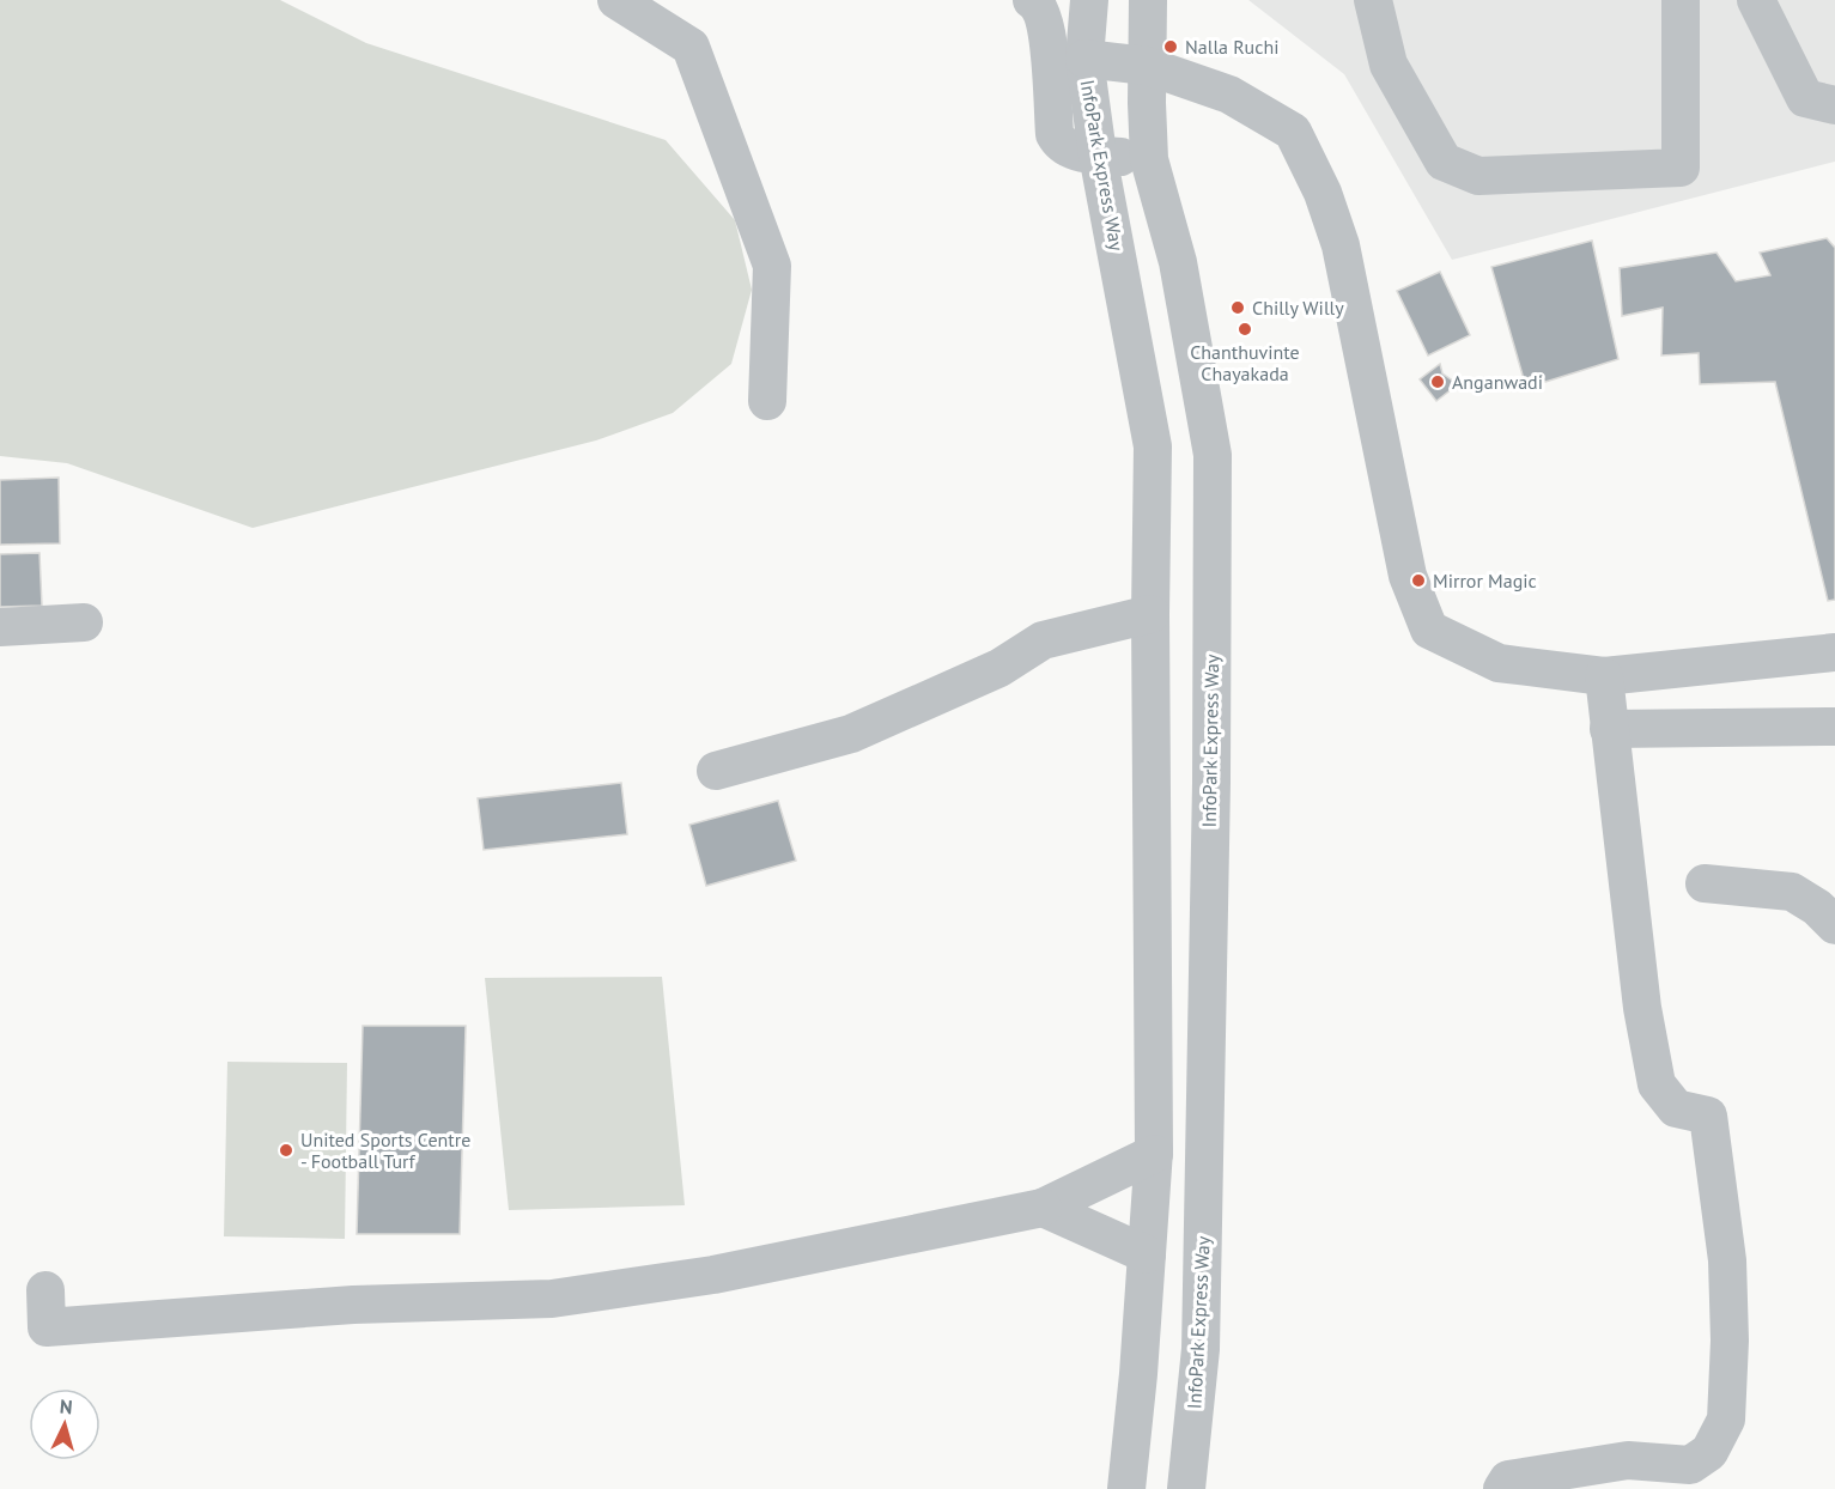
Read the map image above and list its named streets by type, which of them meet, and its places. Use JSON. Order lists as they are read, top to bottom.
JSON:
{
  "streets": {
    "street": ["InfoPark Express Way"]
  },
  "places": [
    "Nalla Ruchi",
    "Chilly Willy",
    "Chanthuvinte Chayakada",
    "Anganwadi",
    "Mirror Magic",
    "United Sports Centre - Football Turf"
  ],
  "north": "top"
}
